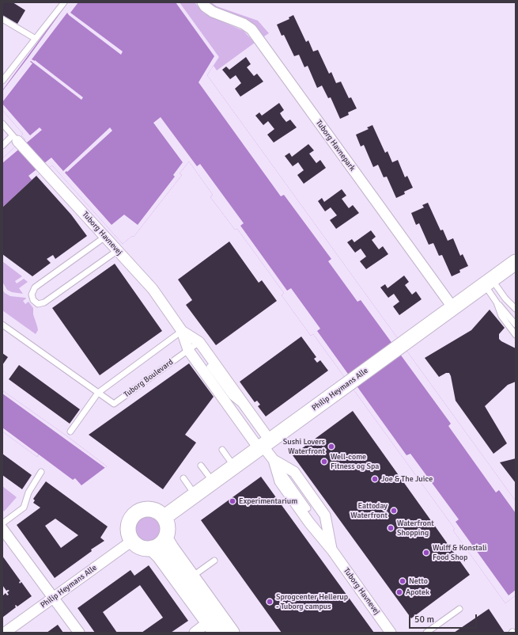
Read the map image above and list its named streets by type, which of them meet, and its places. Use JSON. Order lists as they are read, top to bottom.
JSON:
{
  "streets": {
    "street": ["Tuborg Havnepark", "Tuborg Havnevej", "Philip Heymans Alle"],
    "lane": ["Tuborg Boulevard"]
  },
  "crossings": [
    ["Tuborg Havnepark", "Philip Heymans Alle"],
    ["Tuborg Havnevej", "Tuborg Boulevard"],
    ["Tuborg Havnevej", "Philip Heymans Alle"]
  ],
  "places": [
    "Sushi Lovers Waterfront",
    "Well-come Fitness og Spa",
    "Joe & The Juice",
    "Experimentarium",
    "Eattoday Waterfront",
    "Waterfront Shopping",
    "Wulff & Konstali Food Shop",
    "Netto",
    "Apotek",
    "Sprogcenter Hellerup - Tuborg campus"
  ],
  "scale_bar": "50 m"
}
